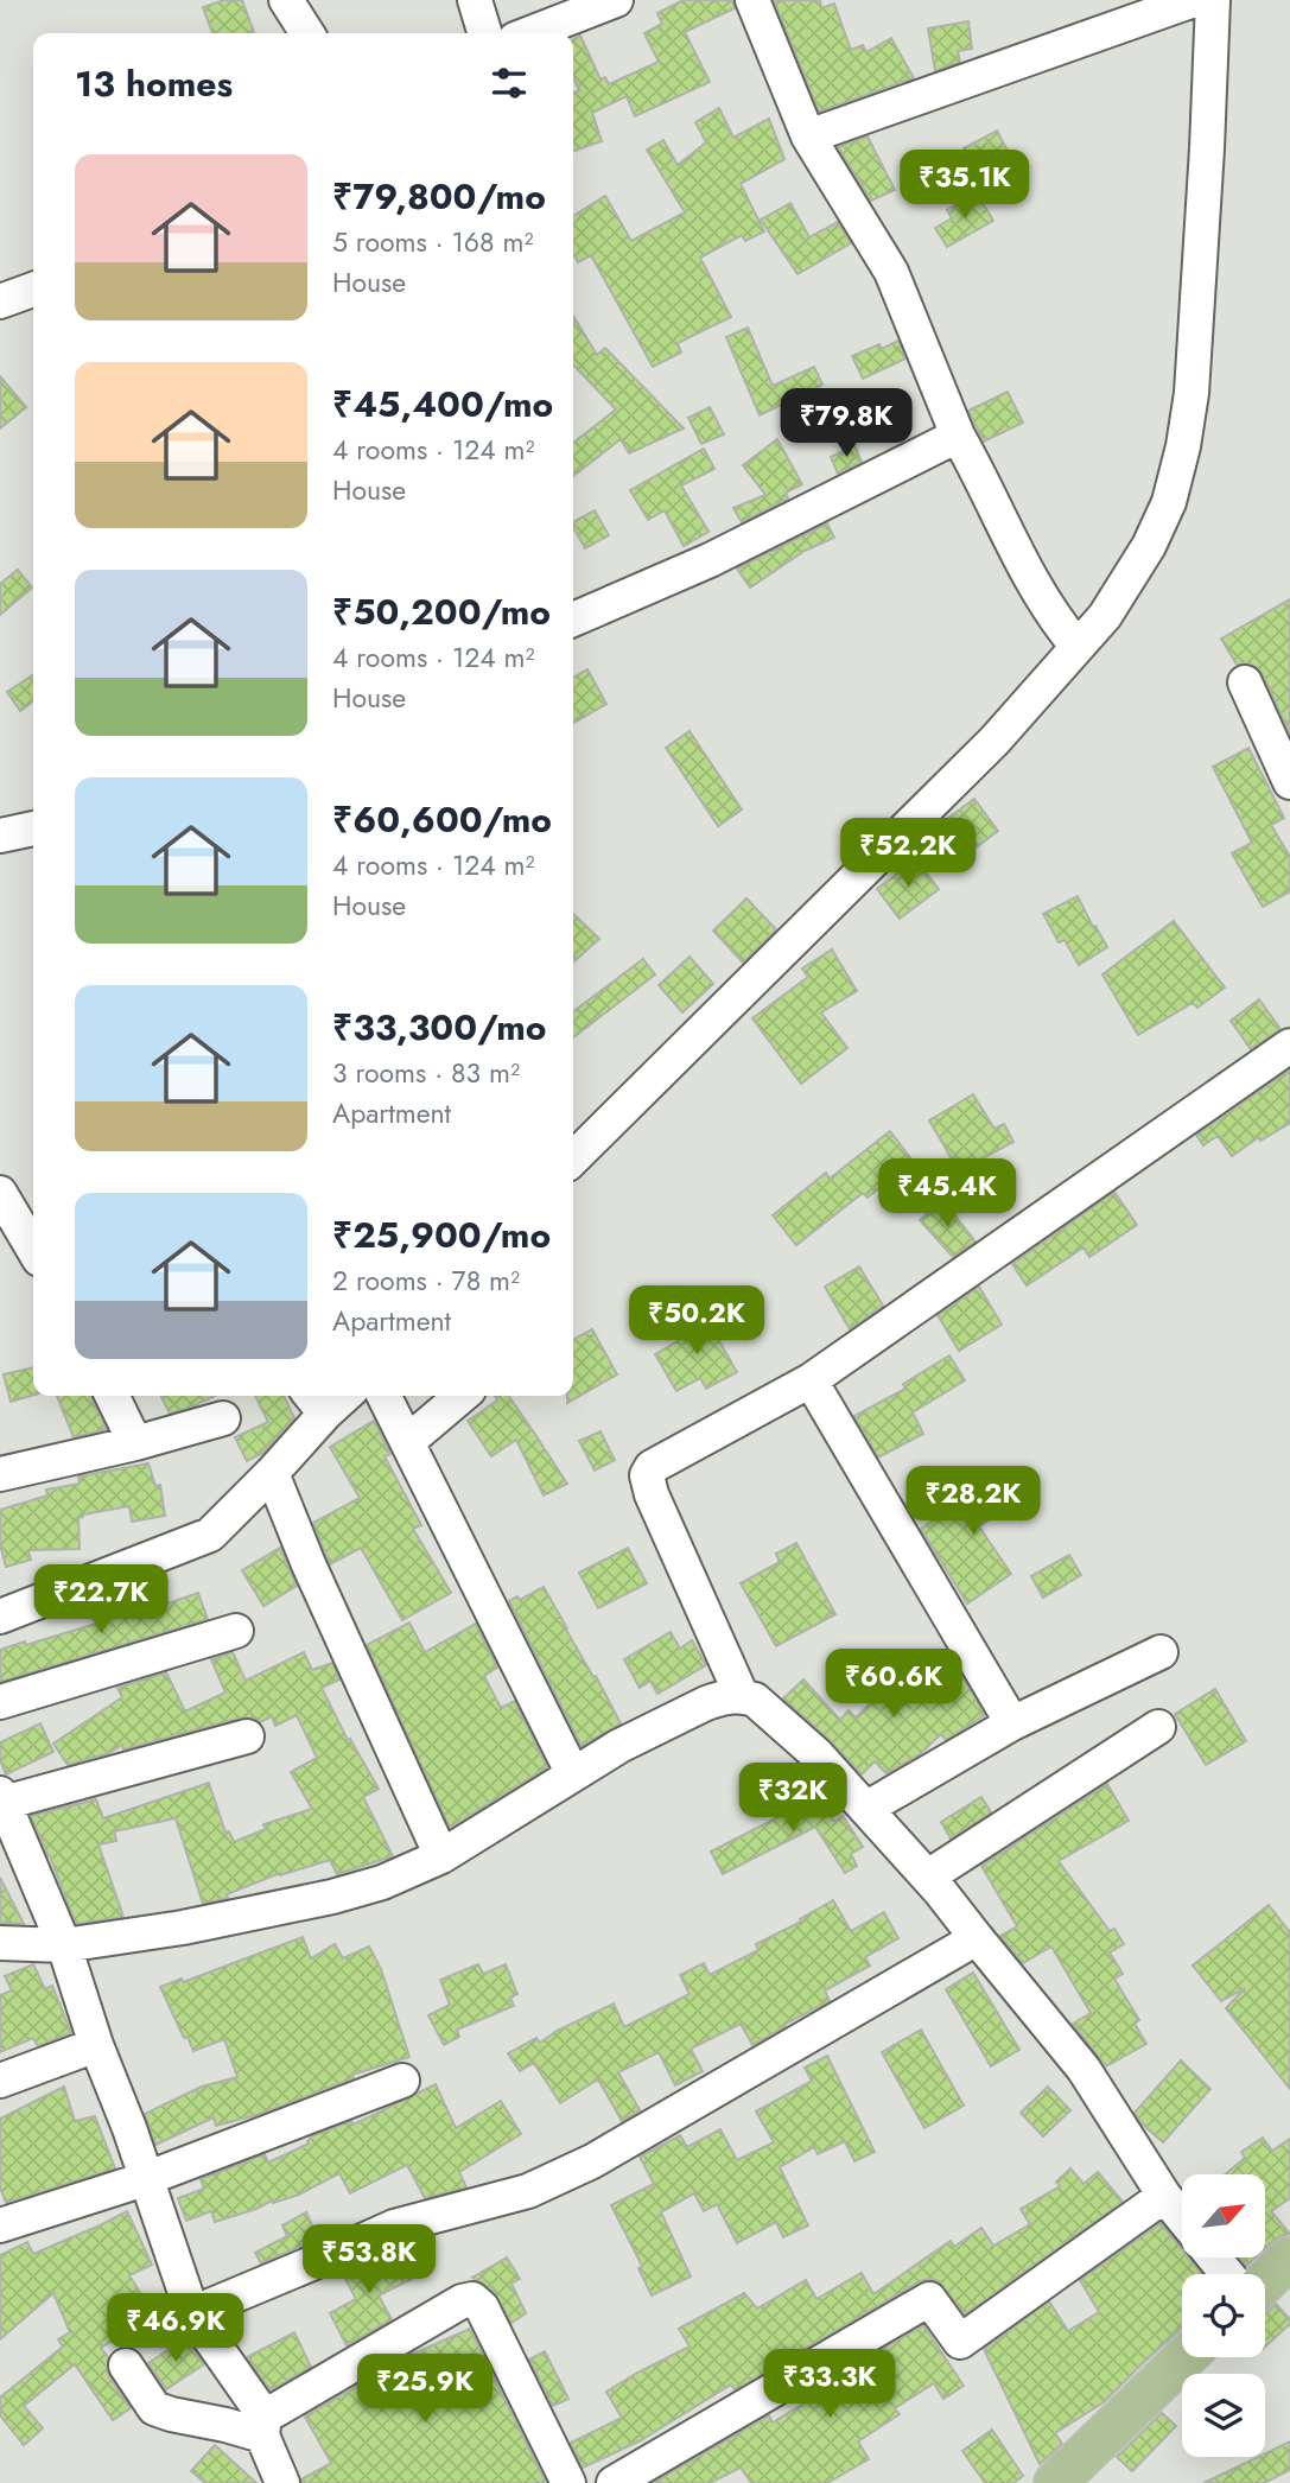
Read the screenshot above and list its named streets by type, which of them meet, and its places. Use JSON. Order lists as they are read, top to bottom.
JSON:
{
  "north": "top right",
  "page": {
    "heading": "13 homes",
    "list": [
      {
        "name": "₹79,800/mo",
        "note": "5 rooms · 168 m² · House"
      },
      {
        "name": "₹45,400/mo",
        "note": "4 rooms · 124 m² · House"
      },
      {
        "name": "₹50,200/mo",
        "note": "4 rooms · 124 m² · House"
      },
      {
        "name": "₹60,600/mo",
        "note": "4 rooms · 124 m² · House"
      },
      {
        "name": "₹33,300/mo",
        "note": "3 rooms · 83 m² · Apartment"
      },
      {
        "name": "₹25,900/mo",
        "note": "2 rooms · 78 m² · Apartment"
      }
    ],
    "price": [
      "₹35.1K",
      "₹79.8K",
      "₹52.2K",
      "₹45.4K",
      "₹50.2K",
      "₹28.2K",
      "₹22.7K",
      "₹60.6K",
      "₹32K",
      "₹53.8K",
      "₹46.9K",
      "₹33.3K",
      "₹25.9K"
    ]
  }
}
